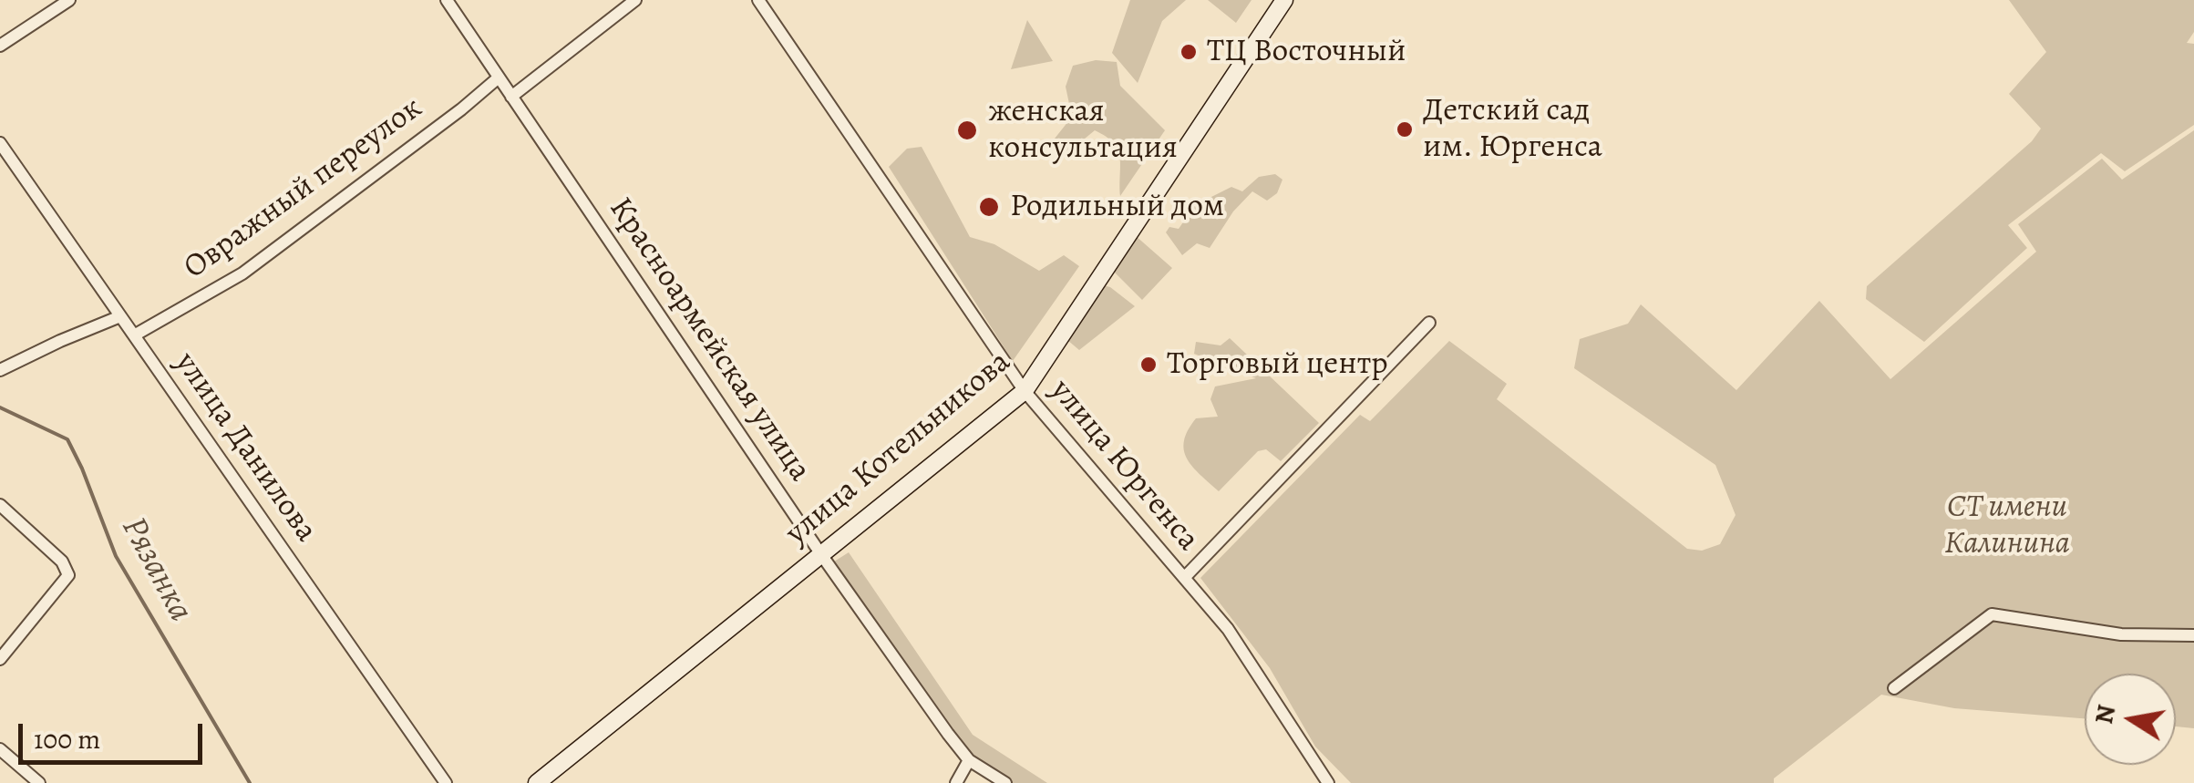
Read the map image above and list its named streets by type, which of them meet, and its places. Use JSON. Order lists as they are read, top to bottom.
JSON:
{
  "streets": {
    "street": [
      "Овражный переулок",
      "Красноармейская улица",
      "улица Данилова",
      "улица Котельникова",
      "улица Юргенса"
    ]
  },
  "crossings": [
    ["Овражный переулок", "Красноармейская улица"],
    ["Овражный переулок", "улица Данилова"],
    ["Красноармейская улица", "улица Котельникова"],
    ["улица Котельникова", "улица Юргенса"]
  ],
  "water": ["Рязанка"],
  "parks": ["СТ имени Калинина"],
  "places": [
    "ТЦ Восточный",
    "Детский сад им. Юргенса",
    "женская консультация",
    "Родильный дом",
    "Торговый центр"
  ],
  "scale_bar": "100 m",
  "north": "left"
}
